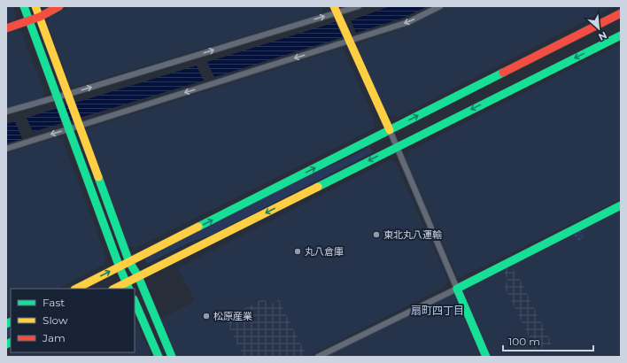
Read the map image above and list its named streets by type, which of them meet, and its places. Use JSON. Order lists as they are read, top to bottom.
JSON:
{
  "districts": ["扇町四丁目"],
  "places": ["東北丸八運輸", "丸八倉庫", "松原産業"],
  "legend": ["Fast", "Slow", "Jam"],
  "scale_bar": "100 m",
  "north": "bottom right"
}
